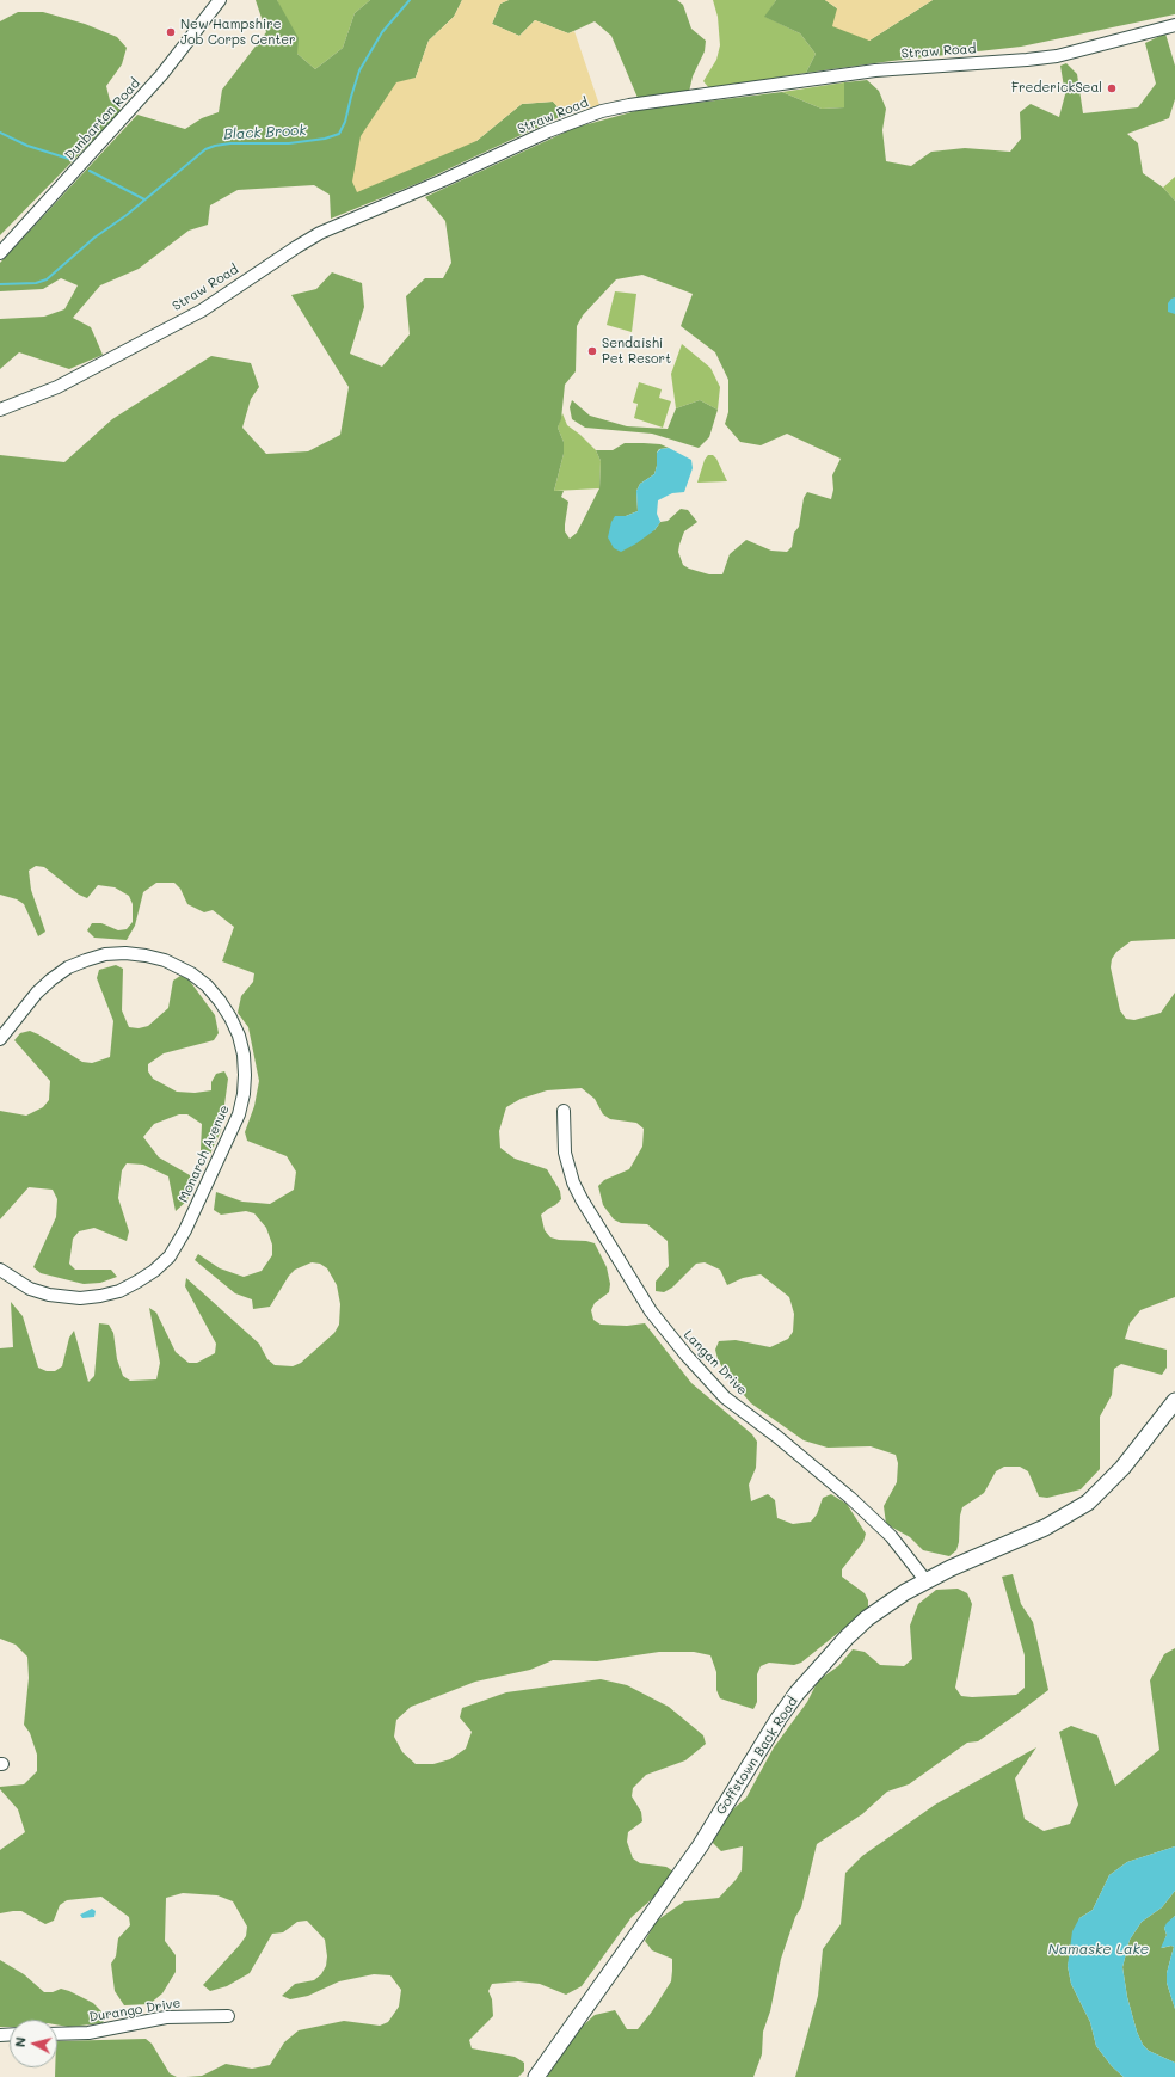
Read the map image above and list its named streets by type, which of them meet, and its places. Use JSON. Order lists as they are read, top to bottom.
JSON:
{
  "streets": {
    "main road": ["Goffstown Back Road"],
    "street": [
      "Straw Road",
      "Dunbarton Road",
      "Monarch Avenue",
      "Langan Drive",
      "Durango Drive"
    ]
  },
  "crossings": [
    ["Langan Drive", "Goffstown Back Road"]
  ],
  "water": ["Black Brook", "Namaske Lake"],
  "places": ["New Hampshire Job Corps Center", "FrederickSeal", "Sendaishi Pet Resort"],
  "north": "left"
}
